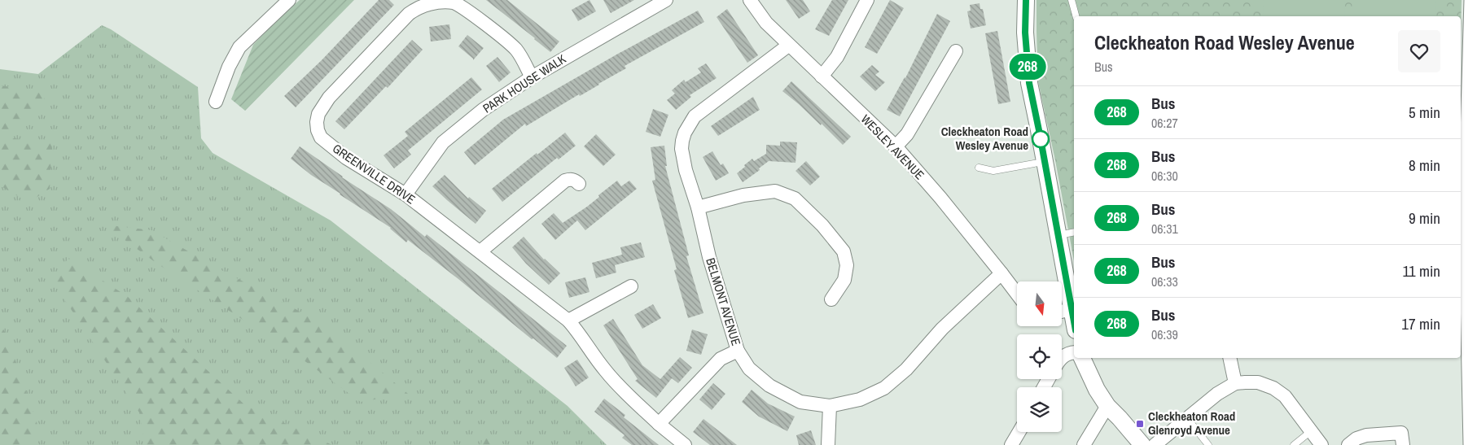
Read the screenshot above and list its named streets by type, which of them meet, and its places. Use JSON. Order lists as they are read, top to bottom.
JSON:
{
  "streets": {
    "street": [
      "PARK HOUSE WALK",
      "WESLEY AVENUE",
      "GREENVILLE DRIVE",
      "BELMONT AVENUE"
    ]
  },
  "crossings": [
    ["PARK HOUSE WALK", "GREENVILLE DRIVE"],
    ["WESLEY AVENUE", "BELMONT AVENUE"]
  ],
  "places": {
    "other": ["Cleckheaton Road Wesley Avenue"],
    "transit": ["Cleckheaton Road Glenroyd Avenue"]
  },
  "lines": ["bus line 268"],
  "north": "bottom",
  "page": {
    "on_map": "268",
    "heading": ["Cleckheaton Road Wesley Avenue", "Bus"],
    "list": [
      {
        "mark": "268",
        "name": "Bus",
        "note": "06:27",
        "value": "5 min"
      },
      {
        "mark": "268",
        "name": "Bus",
        "note": "06:30",
        "value": "8 min"
      },
      {
        "mark": "268",
        "name": "Bus",
        "note": "06:31",
        "value": "9 min"
      },
      {
        "mark": "268",
        "name": "Bus",
        "note": "06:33",
        "value": "11 min"
      },
      {
        "mark": "268",
        "name": "Bus",
        "note": "06:39",
        "value": "17 min"
      }
    ]
  }
}
